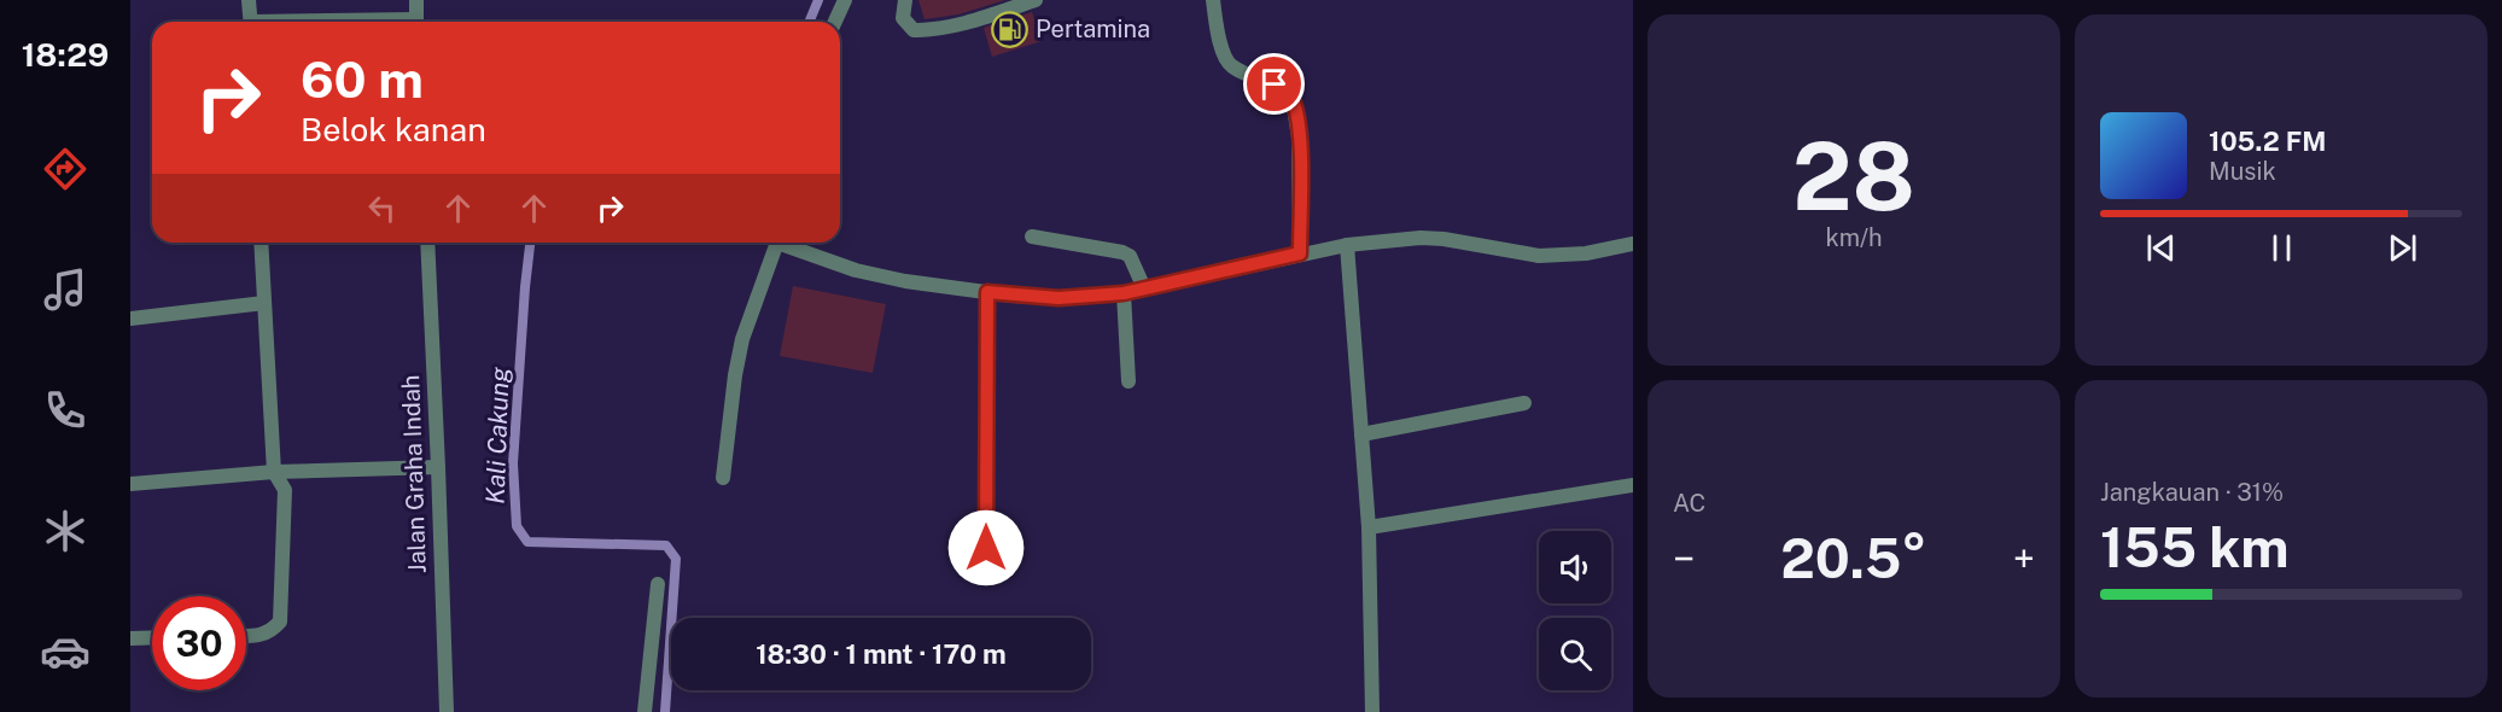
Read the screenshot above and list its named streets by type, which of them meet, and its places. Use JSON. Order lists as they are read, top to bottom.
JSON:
{
  "streets": {
    "street": ["Jalan Graha Indah"]
  },
  "water": ["Kali Cakung"],
  "places": {
    "fuel station": ["Pertamina"]
  },
  "page": {
    "tabs": "18:29",
    "tile": [
      ["28", "km/h"],
      "AC",
      ["Jangkauan · 31%", "155 km"]
    ],
    "turn": ["60 m", "Belok kanan"],
    "song": ["105.2 FM", "Musik"],
    "heat": ["−", "20.5°", "+"],
    "limit": "30",
    "trip": "18:30 · 1 mnt · 170 m"
  }
}
